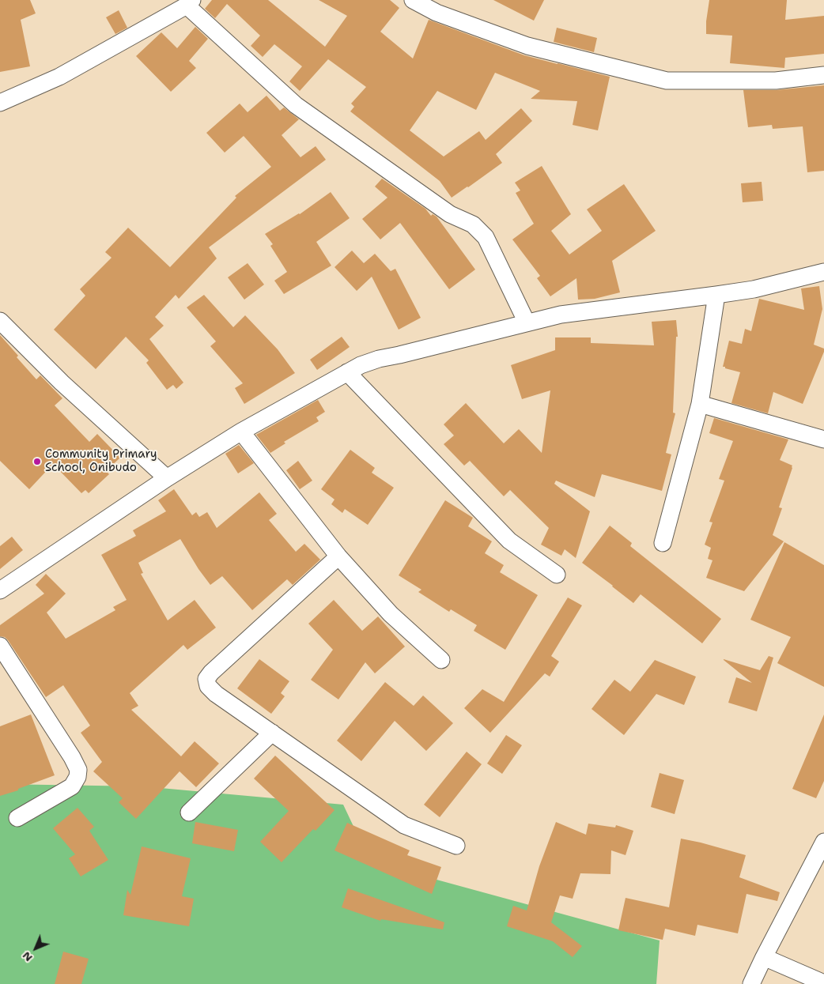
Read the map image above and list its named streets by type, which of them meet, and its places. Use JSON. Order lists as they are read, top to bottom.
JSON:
{
  "places": ["Community Primary School, Onibudo"],
  "north": "bottom left"
}
